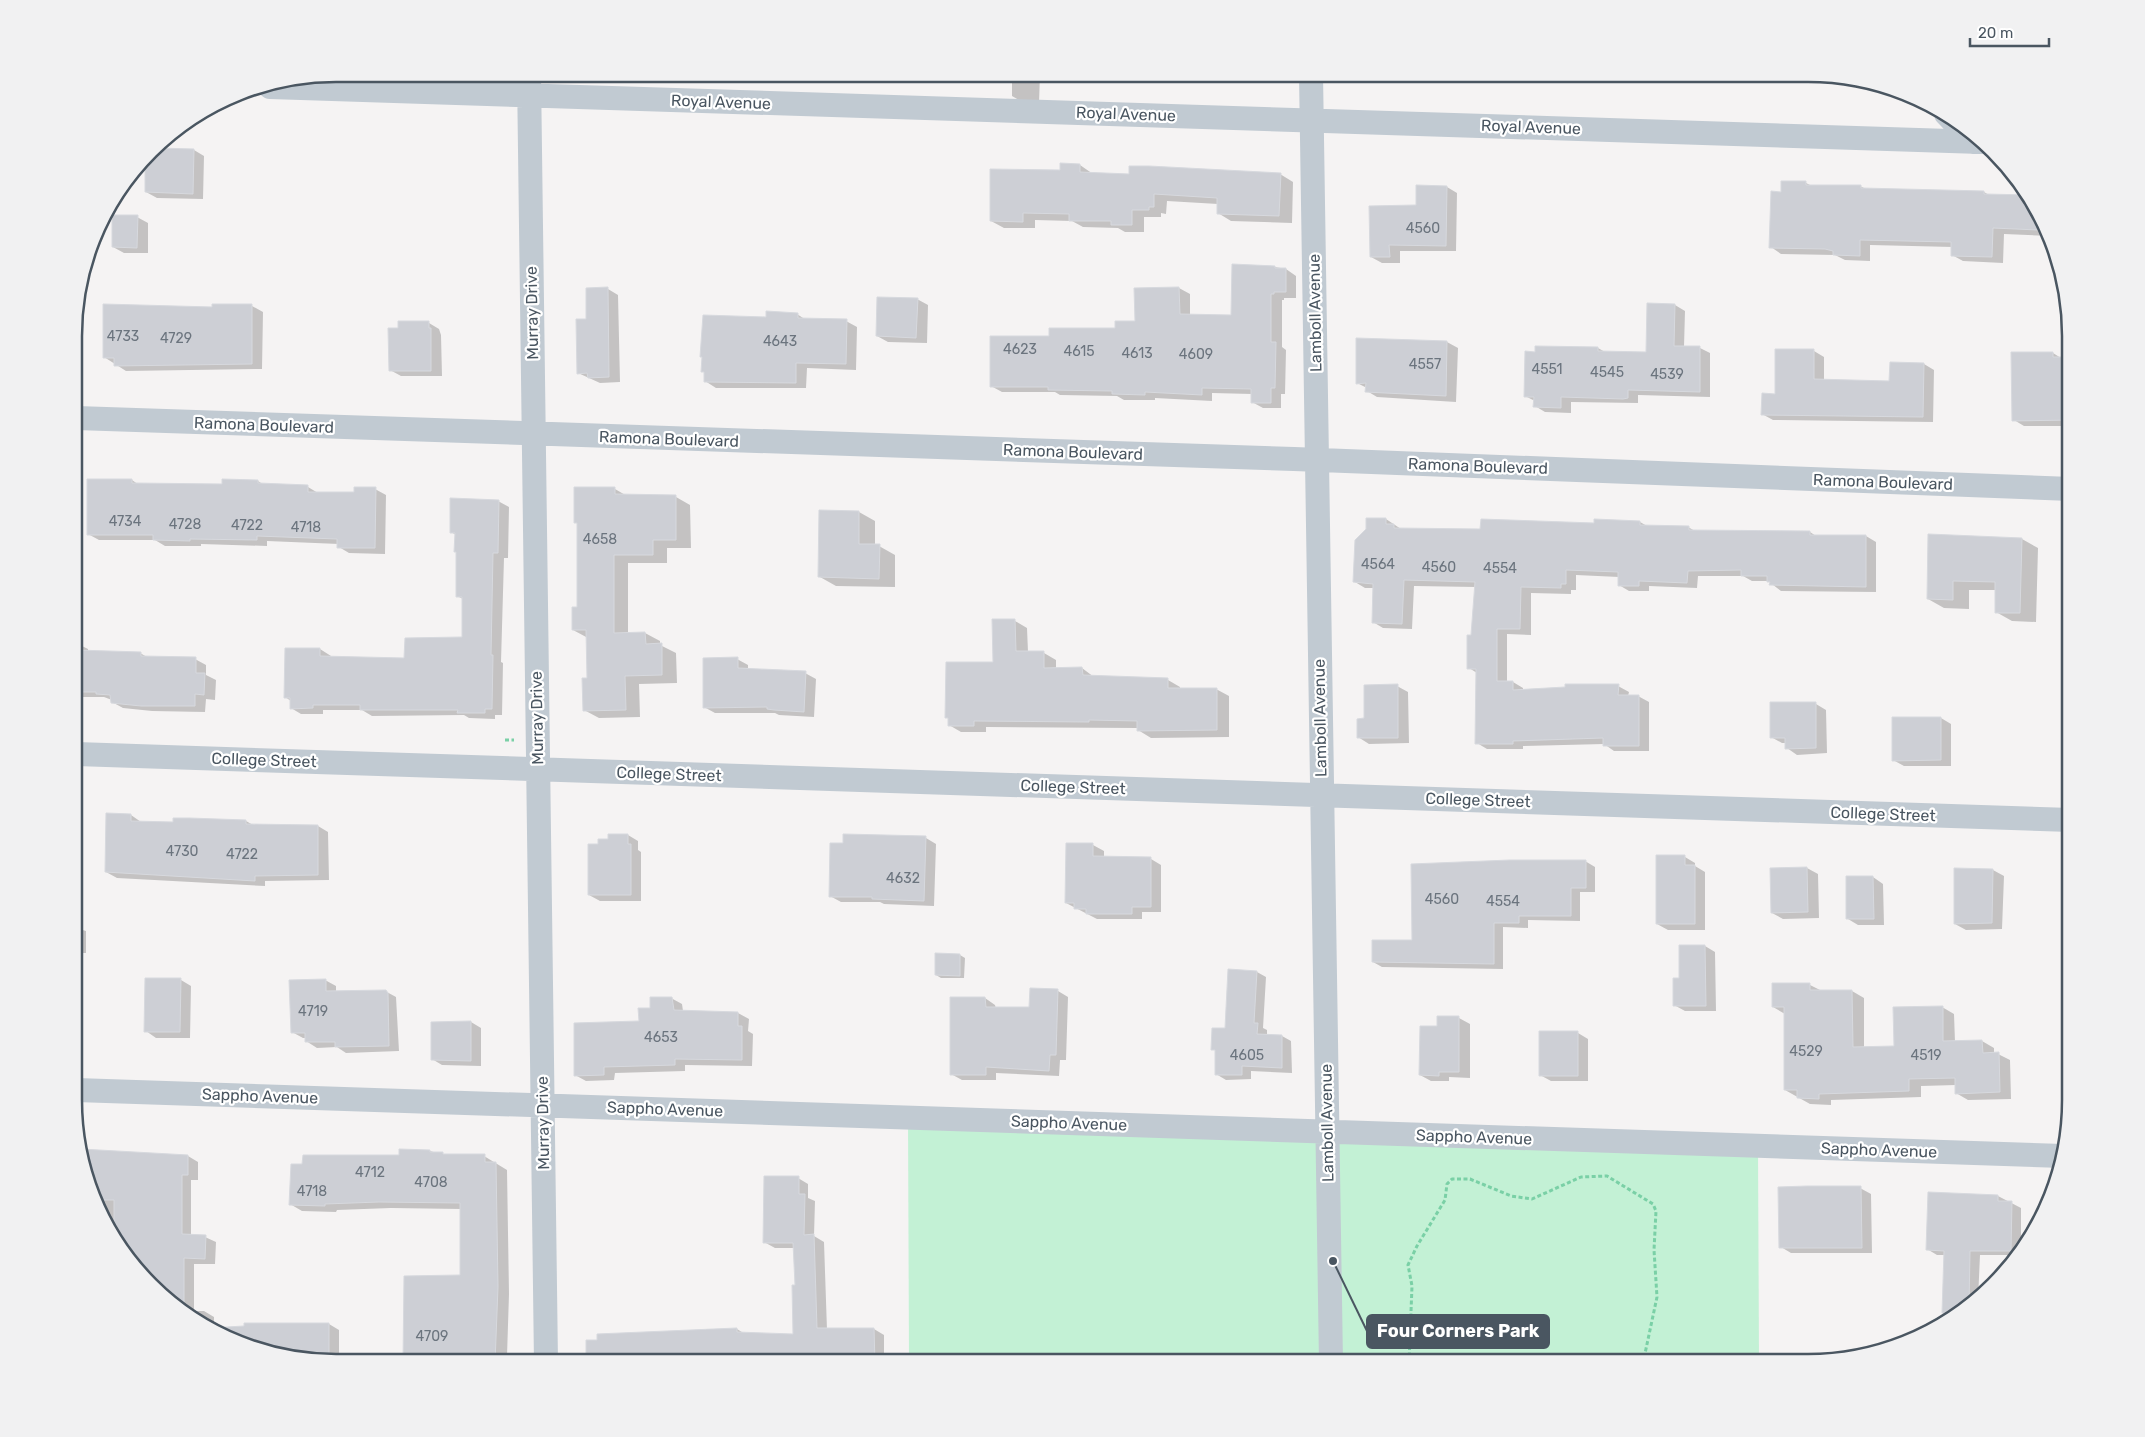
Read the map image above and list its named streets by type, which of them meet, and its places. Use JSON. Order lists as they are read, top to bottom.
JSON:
{
  "streets": {
    "street": [
      "Royal Avenue",
      "Murray Drive",
      "Lamboll Avenue",
      "Ramona Boulevard",
      "College Street",
      "Sappho Avenue"
    ]
  },
  "crossings": [
    ["Royal Avenue", "Murray Drive"],
    ["Royal Avenue", "Lamboll Avenue"],
    ["Murray Drive", "Ramona Boulevard"],
    ["Murray Drive", "College Street"],
    ["Murray Drive", "Sappho Avenue"],
    ["Lamboll Avenue", "Ramona Boulevard"],
    ["Lamboll Avenue", "College Street"],
    ["Lamboll Avenue", "Sappho Avenue"]
  ],
  "places": ["Four Corners Park"],
  "house_numbers": [
    "4560",
    "4733",
    "4729",
    "4643",
    "4623",
    "4615",
    "4613",
    "4609",
    "4557",
    "4551",
    "4545",
    "4539",
    "4734",
    "4728",
    "4722",
    "4718",
    "4658",
    "4564",
    "4560",
    "4554",
    "4730",
    "4722",
    "4632",
    "4560",
    "4554",
    "4719",
    "4653",
    "4529",
    "4605",
    "4519",
    "4712",
    "4708",
    "4718",
    "4709"
  ],
  "scale_bar": "20 m"
}
